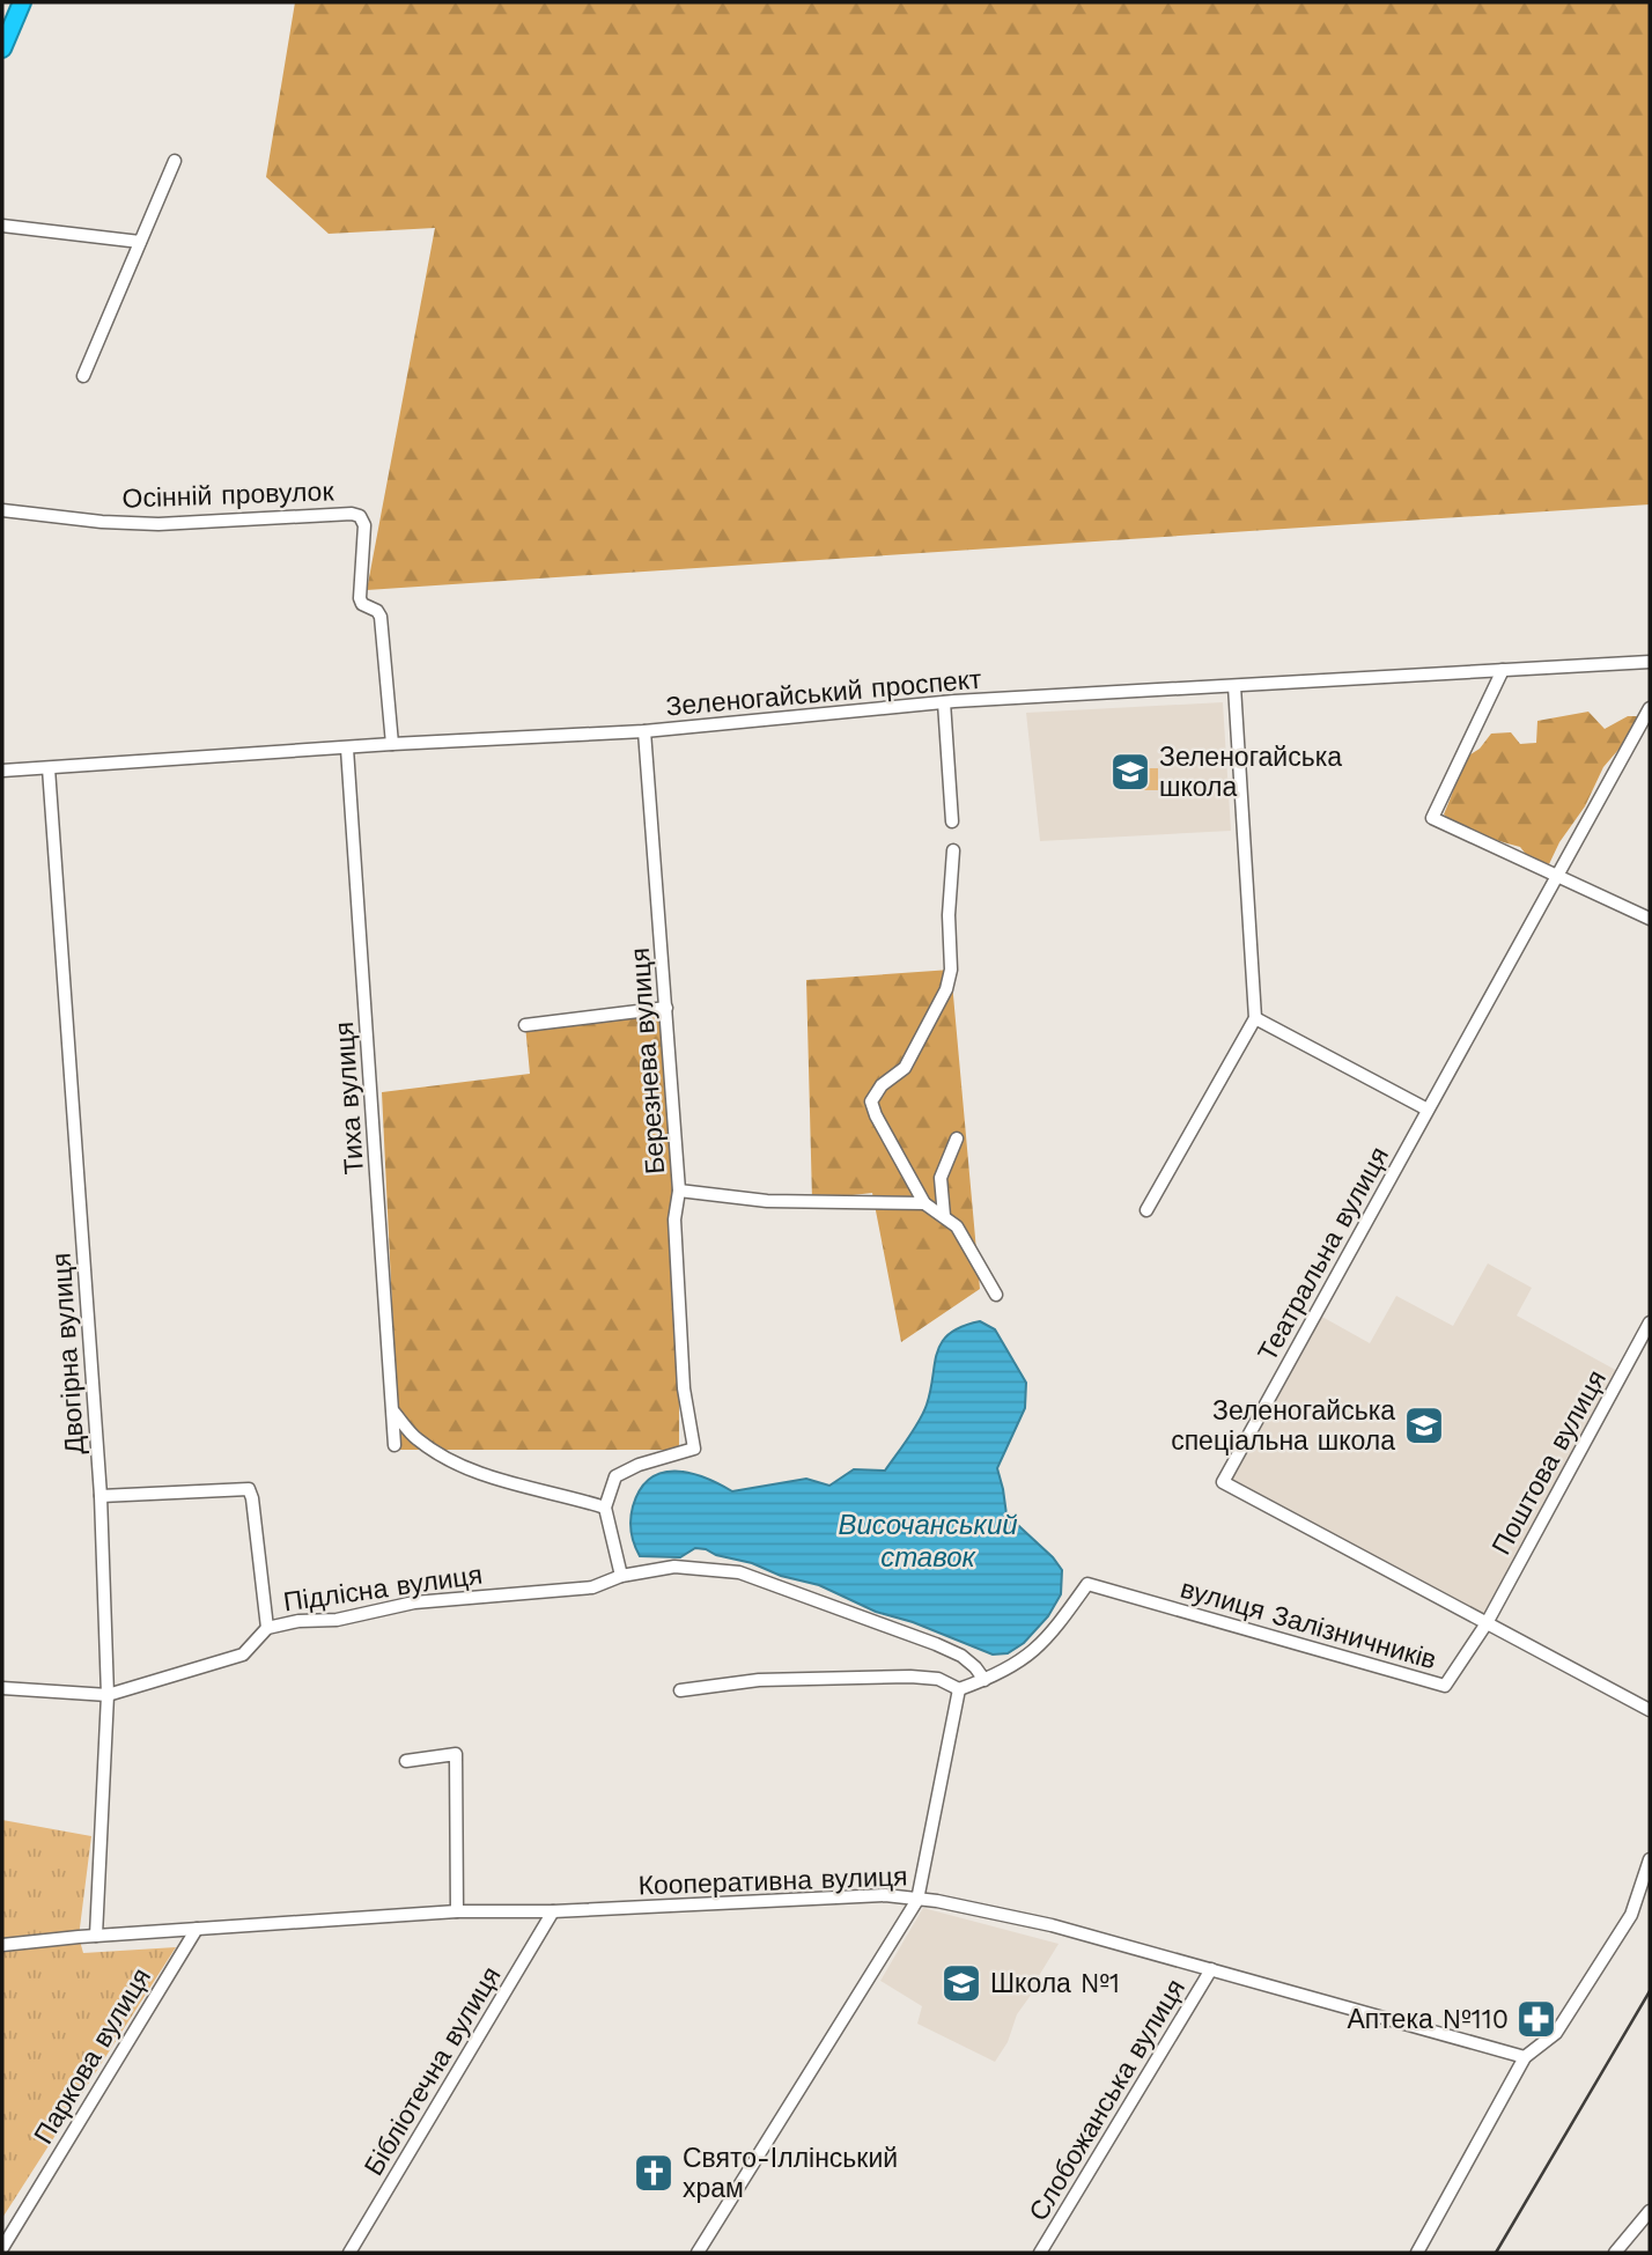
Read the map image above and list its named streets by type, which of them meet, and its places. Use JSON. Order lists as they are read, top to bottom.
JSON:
{
  "streets": {
    "street": [
      "Осінній провулок",
      "Зеленогайський проспект",
      "Березнева вулиця",
      "Тиха вулиця",
      "Театральна вулиця",
      "Двогірна вулиця",
      "Поштова вулиця",
      "Підлісна вулиця",
      "вулиця Залізничників",
      "Кооперативна вулиця",
      "Паркова вулиця",
      "Бібліотечна вулиця",
      "Слобожанська вулиця"
    ]
  },
  "crossings": [
    ["Осінній провулок", "Зеленогайський проспект"],
    ["Зеленогайський проспект", "Березнева вулиця"],
    ["Зеленогайський проспект", "Тиха вулиця"],
    ["Зеленогайський проспект", "Двогірна вулиця"],
    ["Театральна вулиця", "Поштова вулиця"],
    ["Театральна вулиця", "вулиця Залізничників"],
    ["Двогірна вулиця", "Підлісна вулиця"],
    ["Двогірна вулиця", "Кооперативна вулиця"],
    ["Поштова вулиця", "вулиця Залізничників"],
    ["Підлісна вулиця", "вулиця Залізничників"],
    ["Кооперативна вулиця", "Паркова вулиця"],
    ["Кооперативна вулиця", "Бібліотечна вулиця"],
    ["Кооперативна вулиця", "Слобожанська вулиця"]
  ],
  "water": ["Височанський ставок"],
  "places": {
    "school or university": ["Зеленогайська школа", "Зеленогайська спеціальна школа", "Школа №1"],
    "pharmacy": ["Аптека №110"],
    "church": ["Свято-Іллінський храм"]
  }
}
